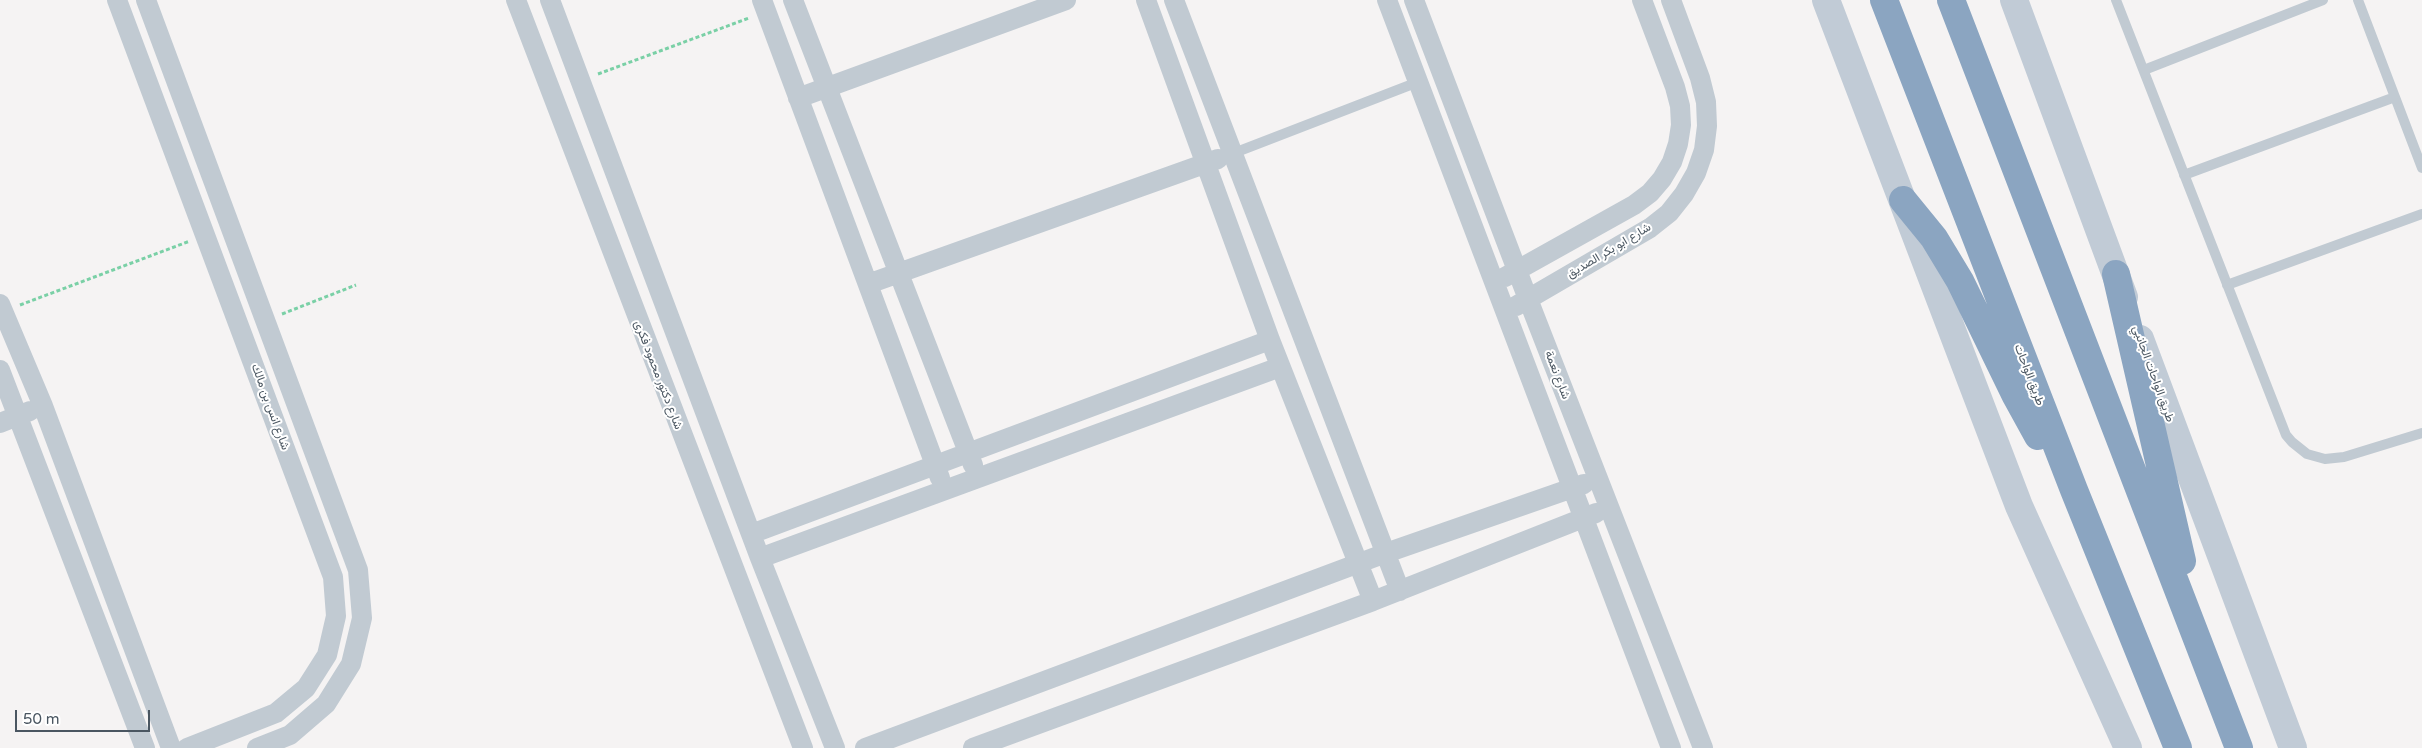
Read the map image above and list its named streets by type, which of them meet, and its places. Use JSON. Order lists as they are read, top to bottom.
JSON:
{
  "streets": {
    "highway": ["طريق الواحات"],
    "street": [
      "شارع ابو بكر الصديق",
      "طريق الواحات الجانبي",
      "شارع دكتور محمود فكرى",
      "شارع نعمة",
      "شارع انس بن مالك"
    ]
  },
  "crossings": [
    ["شارع ابو بكر الصديق", "شارع نعمة"]
  ],
  "scale_bar": "50 m"
}
